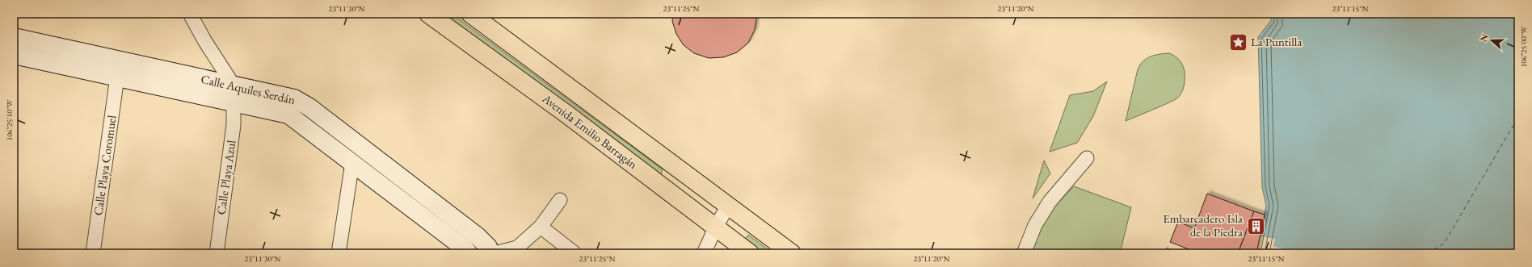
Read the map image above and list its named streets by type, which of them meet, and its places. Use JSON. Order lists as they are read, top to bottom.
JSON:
{
  "streets": {
    "main road": ["Avenida Emilio Barragán"],
    "street": ["Calle Aquiles Serdán", "Calle Playa Coromuel", "Calle Playa Azul"]
  },
  "crossings": [
    ["Calle Aquiles Serdán", "Calle Playa Coromuel"],
    ["Calle Aquiles Serdán", "Calle Playa Azul"]
  ],
  "places": {
    "place": ["La Puntilla"],
    "building": ["Embarcadero Isla de la Piedra"]
  },
  "north": "left",
  "coordinates": [
    "23°11'30\"N",
    "23°11'25\"N",
    "23°11'20\"N",
    "23°11'15\"N",
    "106°25'00\"W",
    "106°25'10\"W"
  ]
}
